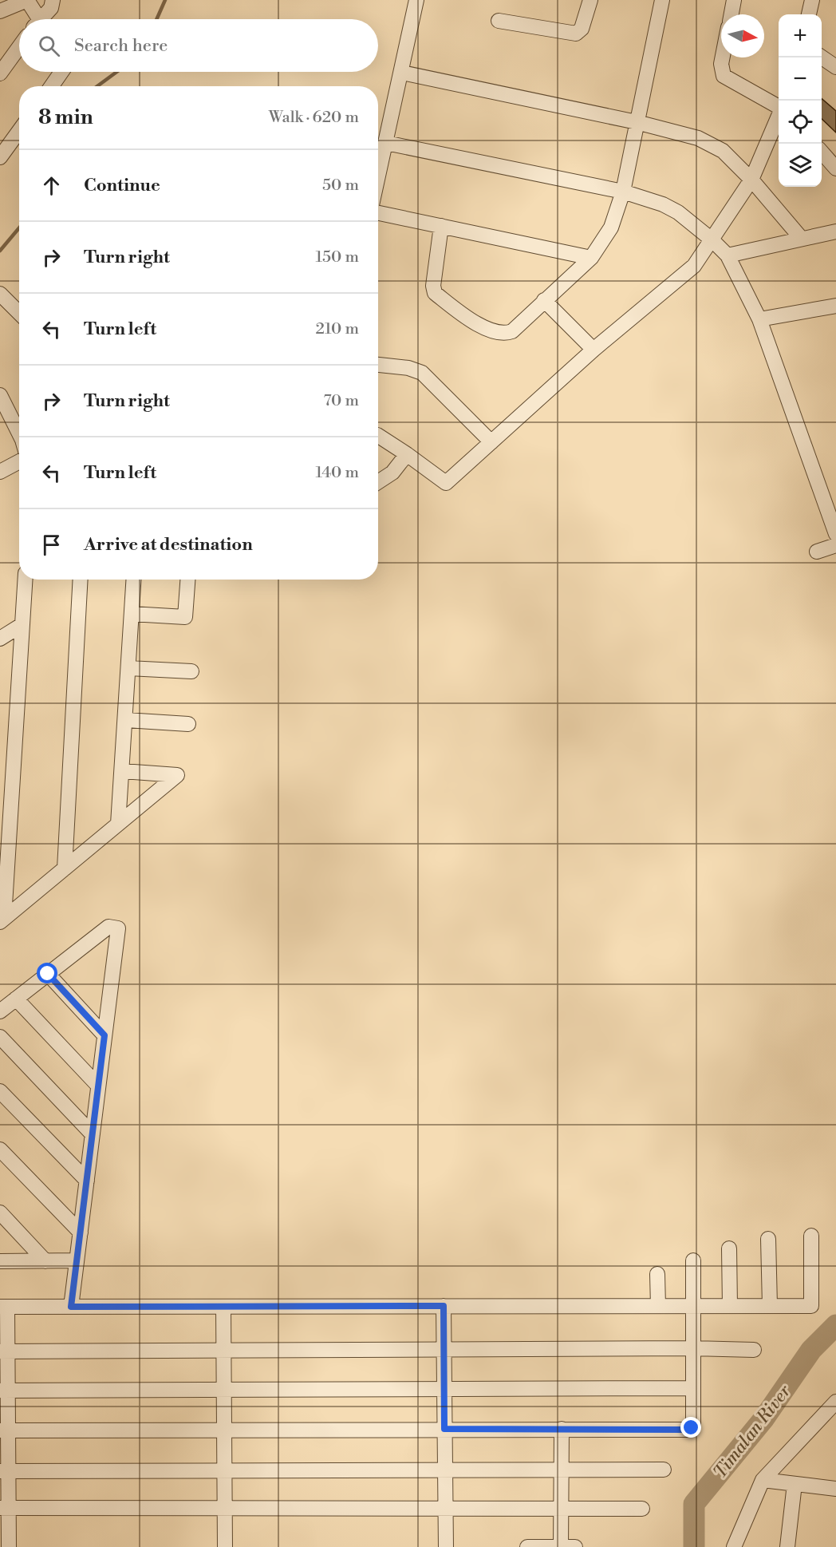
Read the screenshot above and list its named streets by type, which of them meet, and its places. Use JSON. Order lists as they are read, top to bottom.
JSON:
{
  "water": ["Timalan River"],
  "north": "right",
  "page": {
    "map_buttons": ["+", "−"],
    "search": "Search here",
    "heading": ["8 min", "Walk · 620 m"],
    "list": [
      ["Continue", "50 m"],
      ["Turn right", "150 m"],
      ["Turn left", "210 m"],
      ["Turn right", "70 m"],
      ["Turn left", "140 m"],
      "Arrive at destination"
    ]
  }
}
